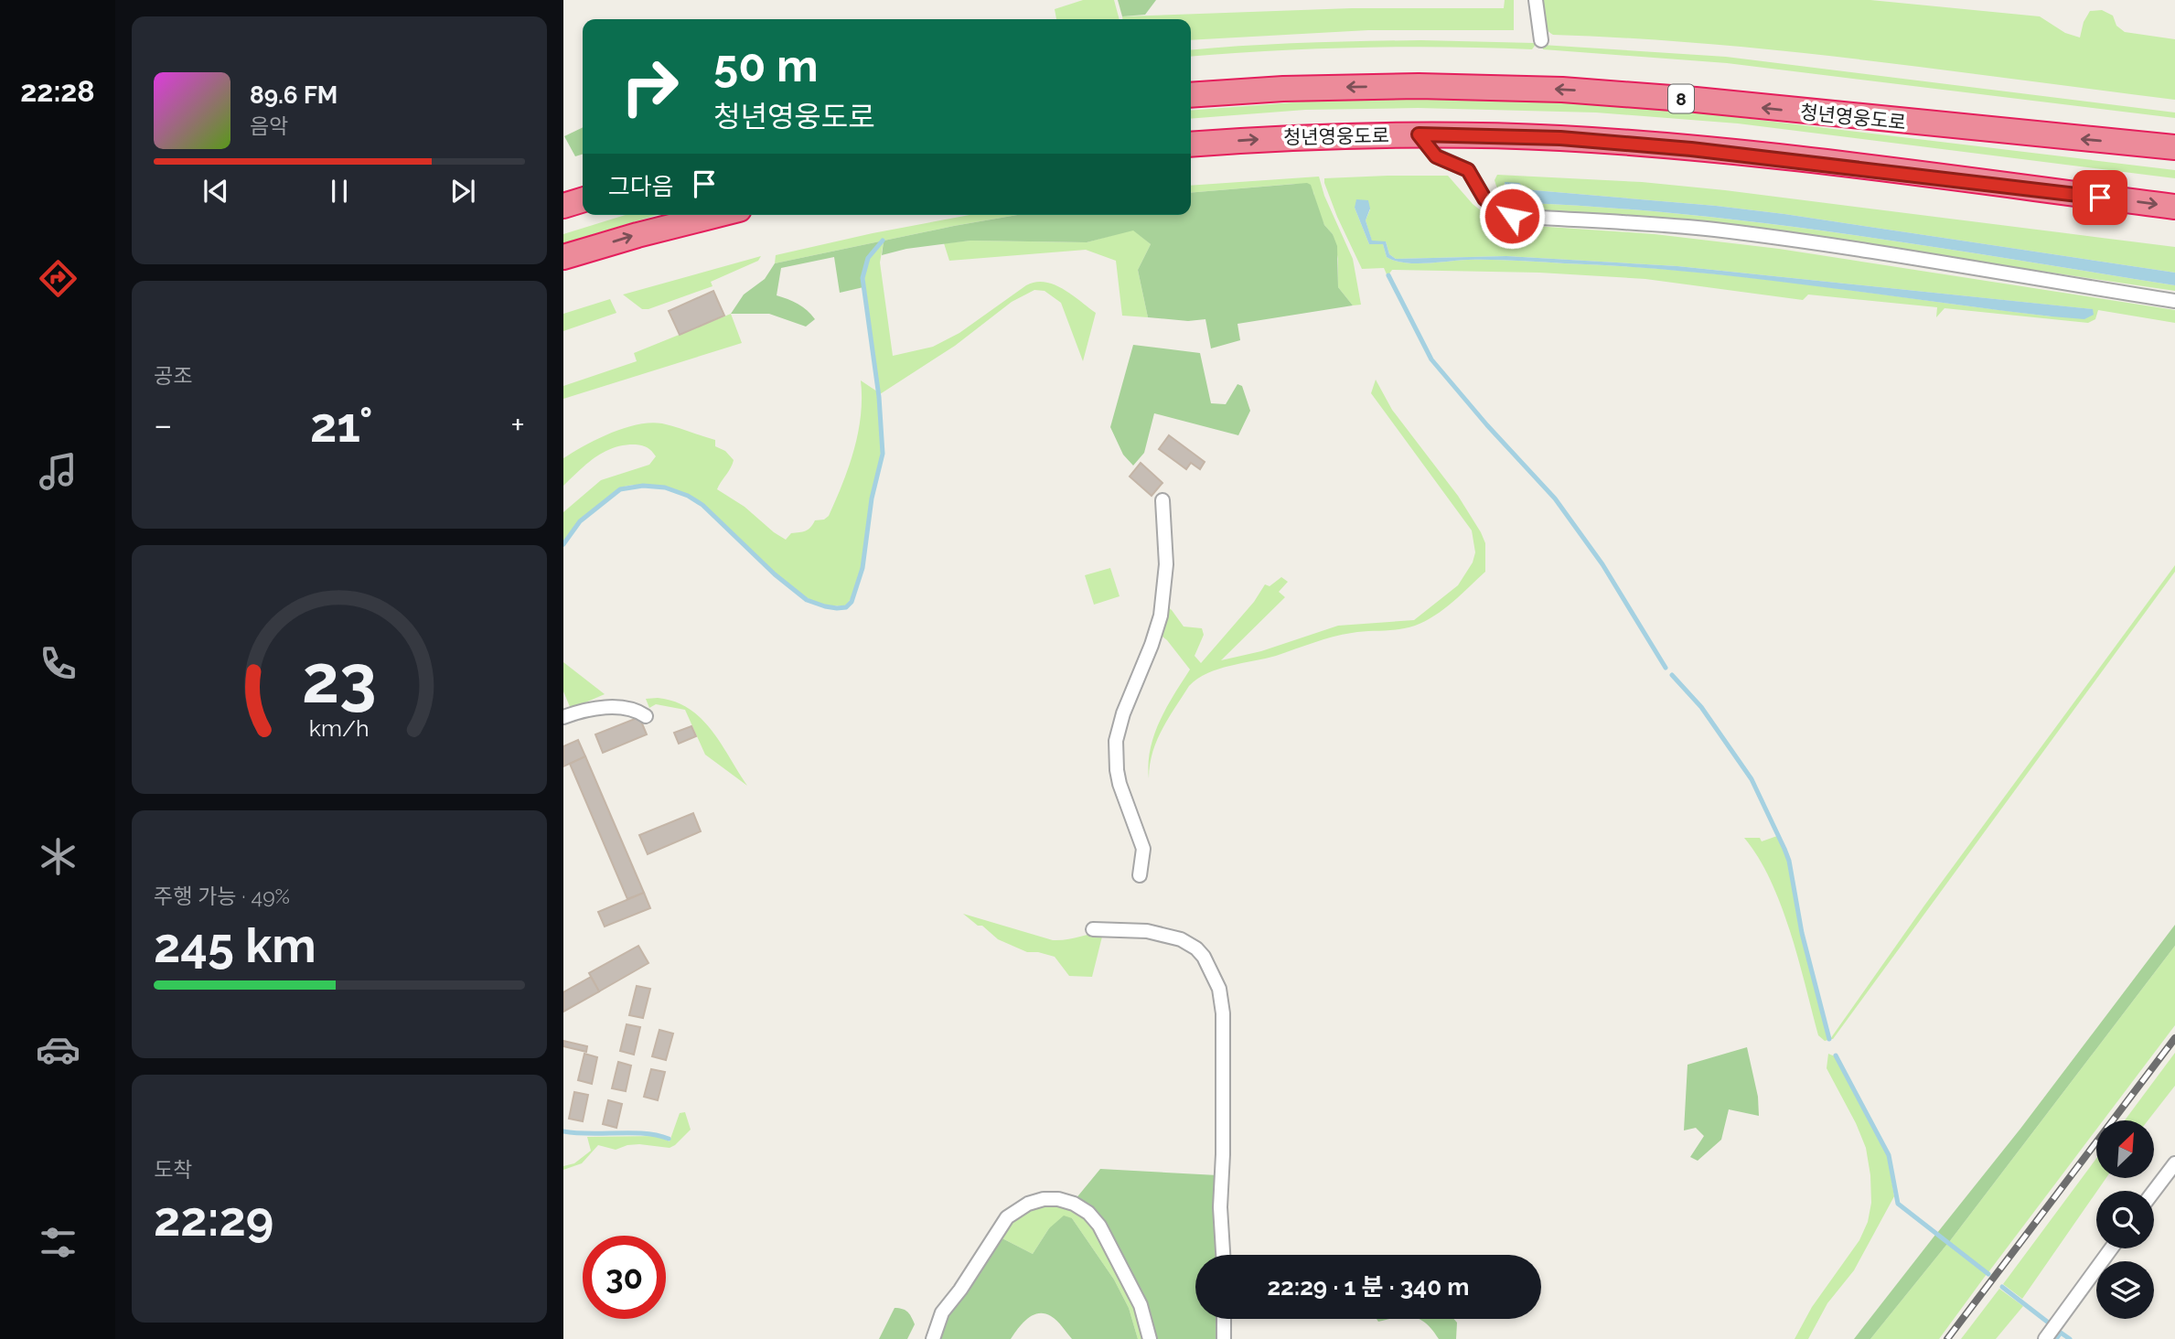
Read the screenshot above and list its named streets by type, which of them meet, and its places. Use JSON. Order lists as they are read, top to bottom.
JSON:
{
  "streets": {
    "highway": ["8", "청년영웅도로"]
  },
  "north": "top right",
  "page": {
    "tabs": "22:28",
    "turn": ["50 m", "청년영웅도로"],
    "song": ["89.6 FM", "음악"],
    "then": "그다음",
    "tile": [
      "공조",
      ["주행 가능 · 49%", "245 km"],
      ["도착", "22:29"]
    ],
    "heat": ["−", "21°", "+"],
    "limit": "30",
    "trip": "22:29 · 1 분 · 340 m",
    "gauge": ["23", "km/h"]
  }
}
